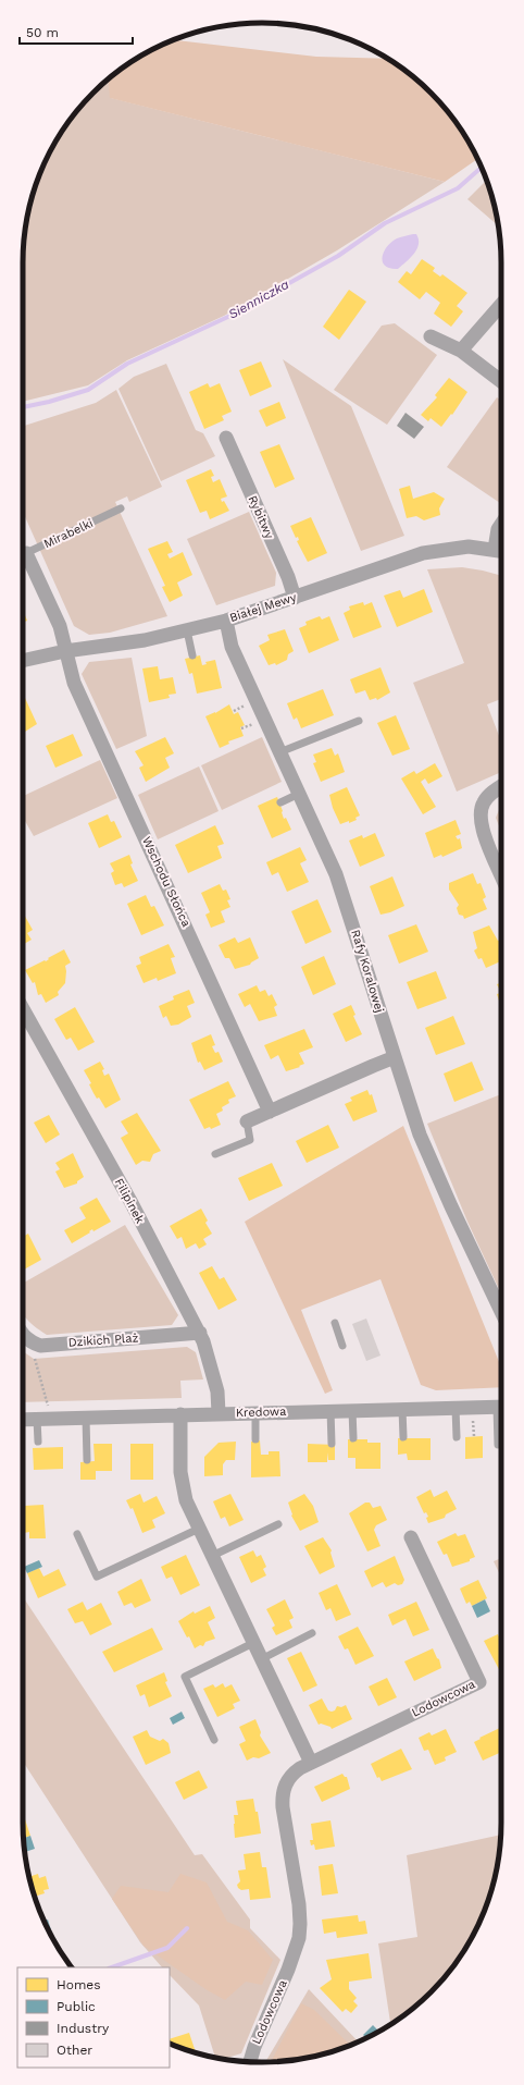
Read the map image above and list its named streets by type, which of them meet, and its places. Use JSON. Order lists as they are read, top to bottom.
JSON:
{
  "streets": {
    "street": [
      "Rybitwy",
      "Białej Mewy",
      "Wschodu Słońca",
      "Rafy Koralowej",
      "Filipinek",
      "Dzikich Plaż",
      "Kredowa",
      "Lodowcowa"
    ],
    "lane": ["Mirabelki"]
  },
  "crossings": [
    ["Rybitwy", "Białej Mewy"],
    ["Białej Mewy", "Wschodu Słońca"],
    ["Białej Mewy", "Rafy Koralowej"],
    ["Filipinek", "Dzikich Plaż"],
    ["Filipinek", "Kredowa"]
  ],
  "water": ["Sienniczka"],
  "legend": [
    "Homes",
    "Public",
    "Industry",
    "Other"
  ],
  "scale_bar": "50 m"
}
